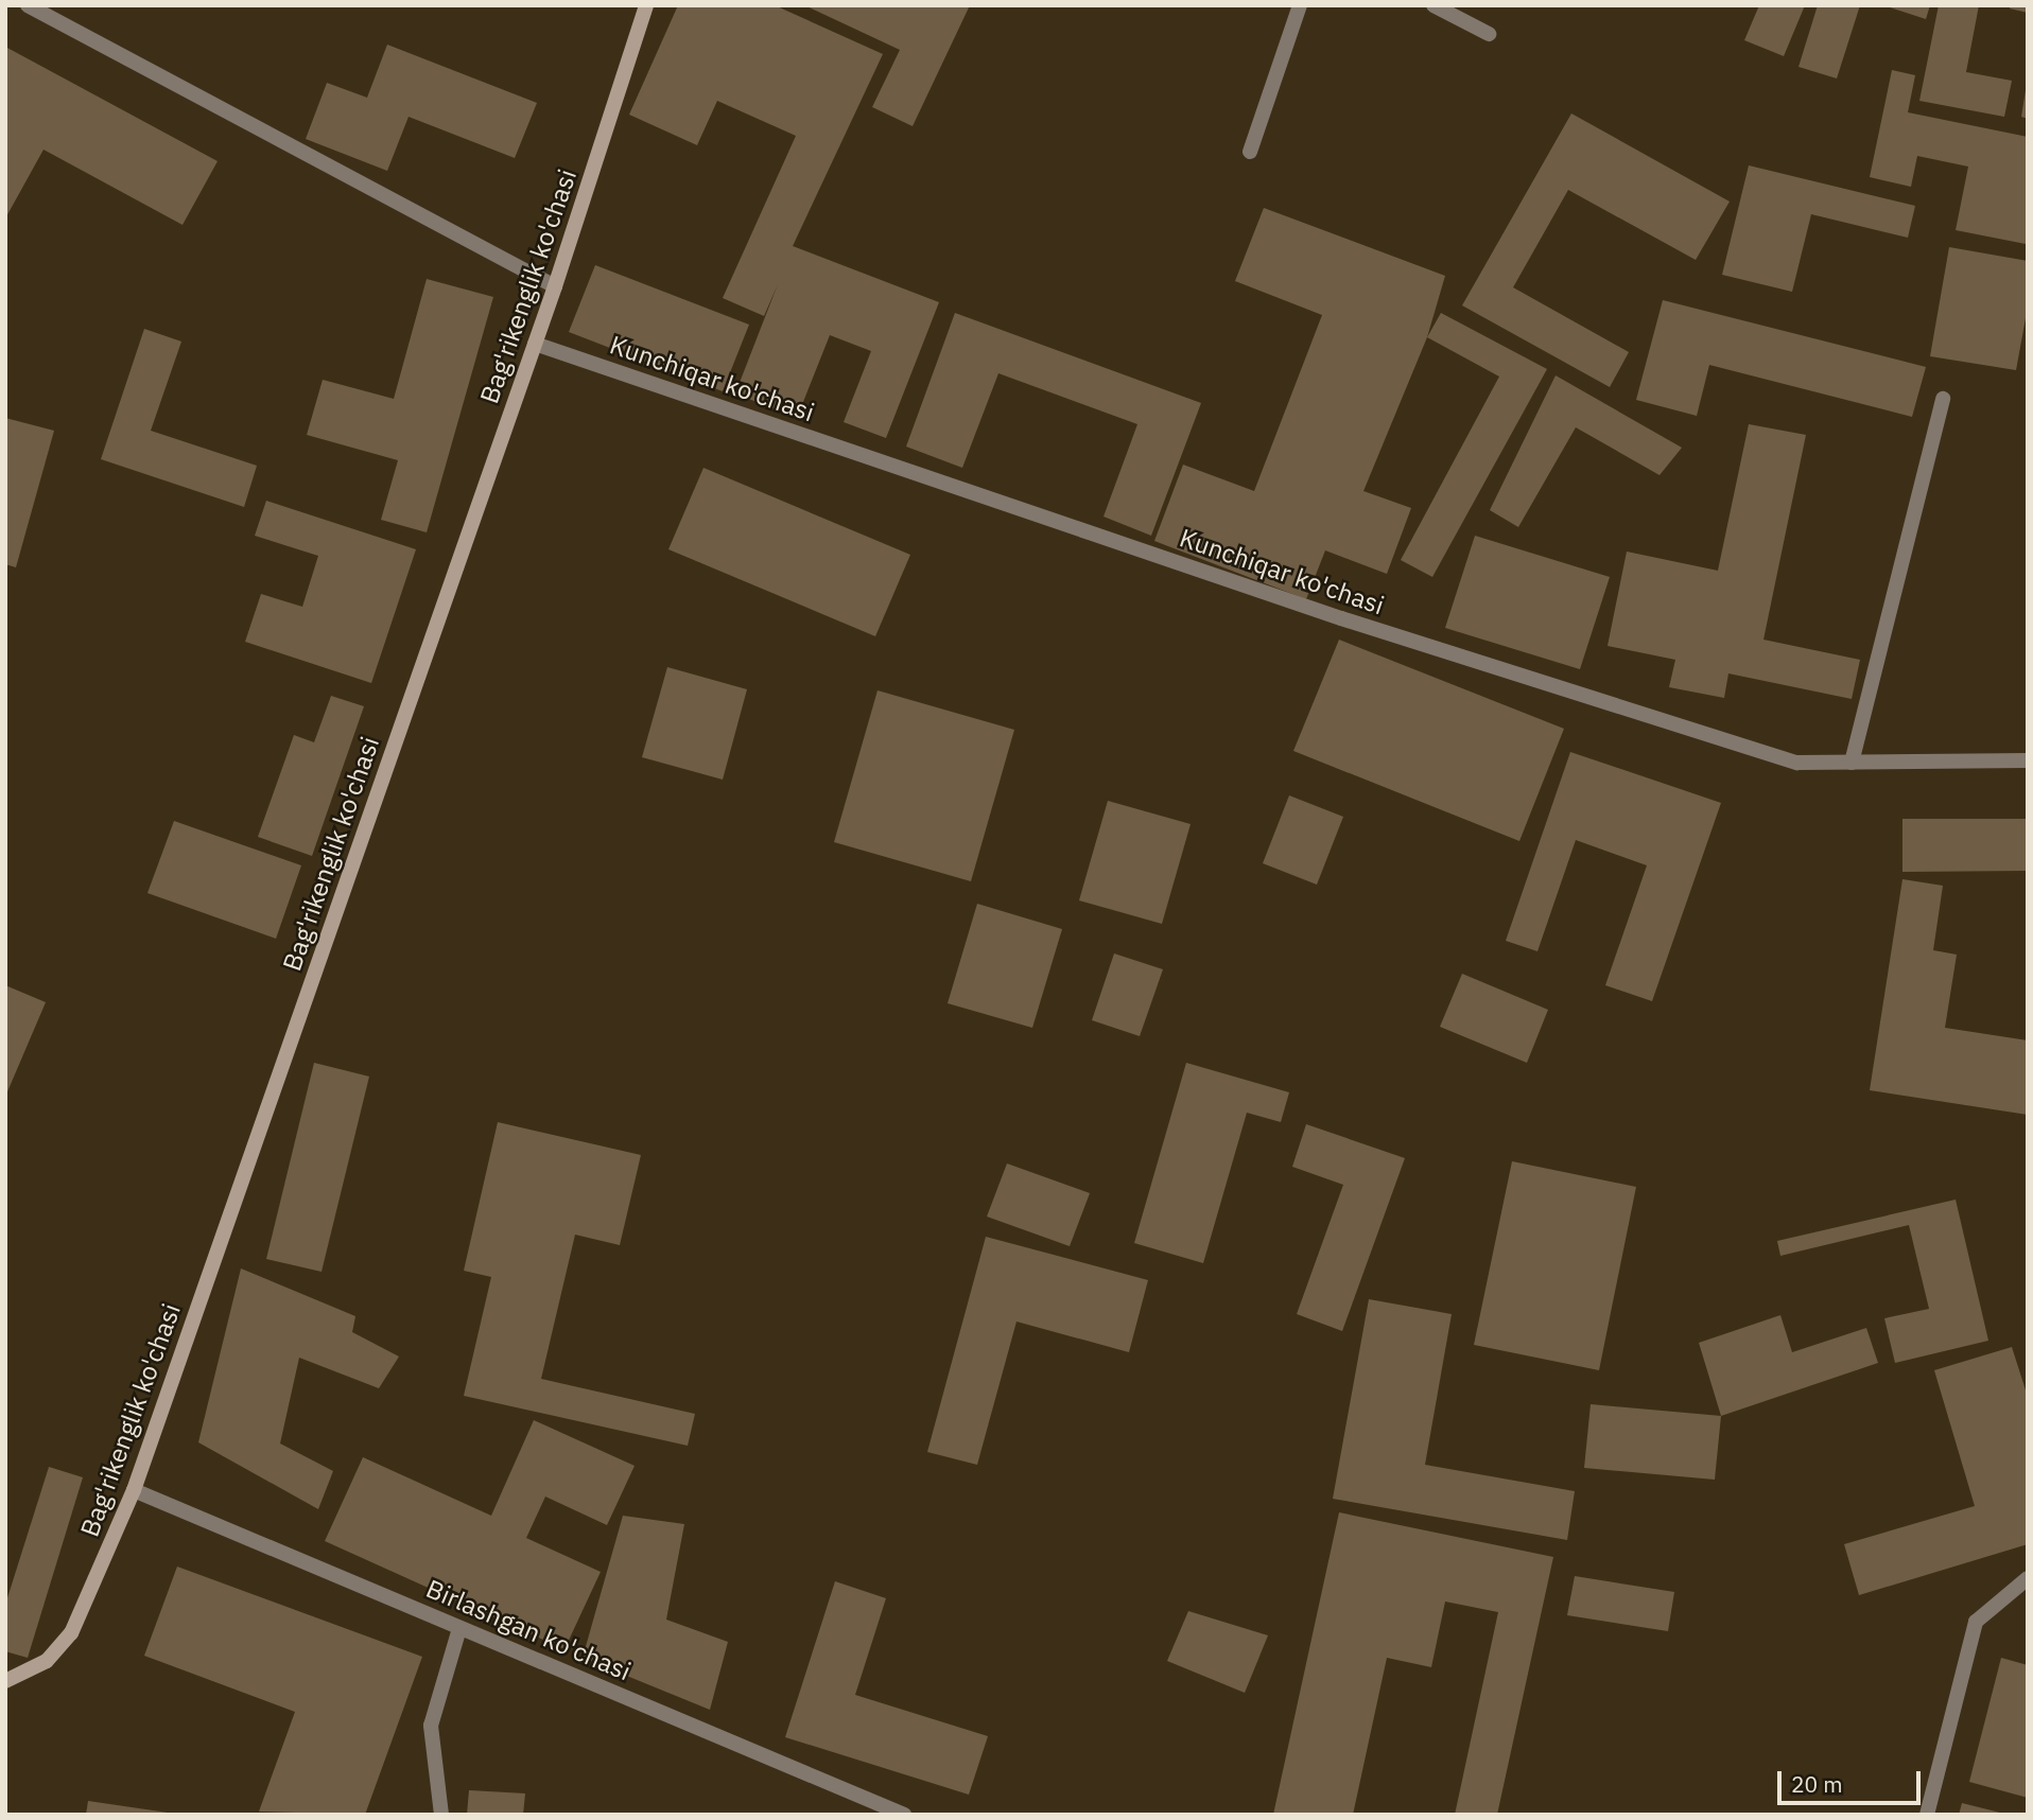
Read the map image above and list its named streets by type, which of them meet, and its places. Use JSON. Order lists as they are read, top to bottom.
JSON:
{
  "streets": {
    "main road": ["Bag'rikenglik ko'chasi"],
    "street": ["Kunchiqar ko'chasi", "Birlashgan ko'chasi"]
  },
  "crossings": [
    ["Bag'rikenglik ko'chasi", "Kunchiqar ko'chasi"],
    ["Bag'rikenglik ko'chasi", "Birlashgan ko'chasi"]
  ],
  "scale_bar": "20 m"
}
